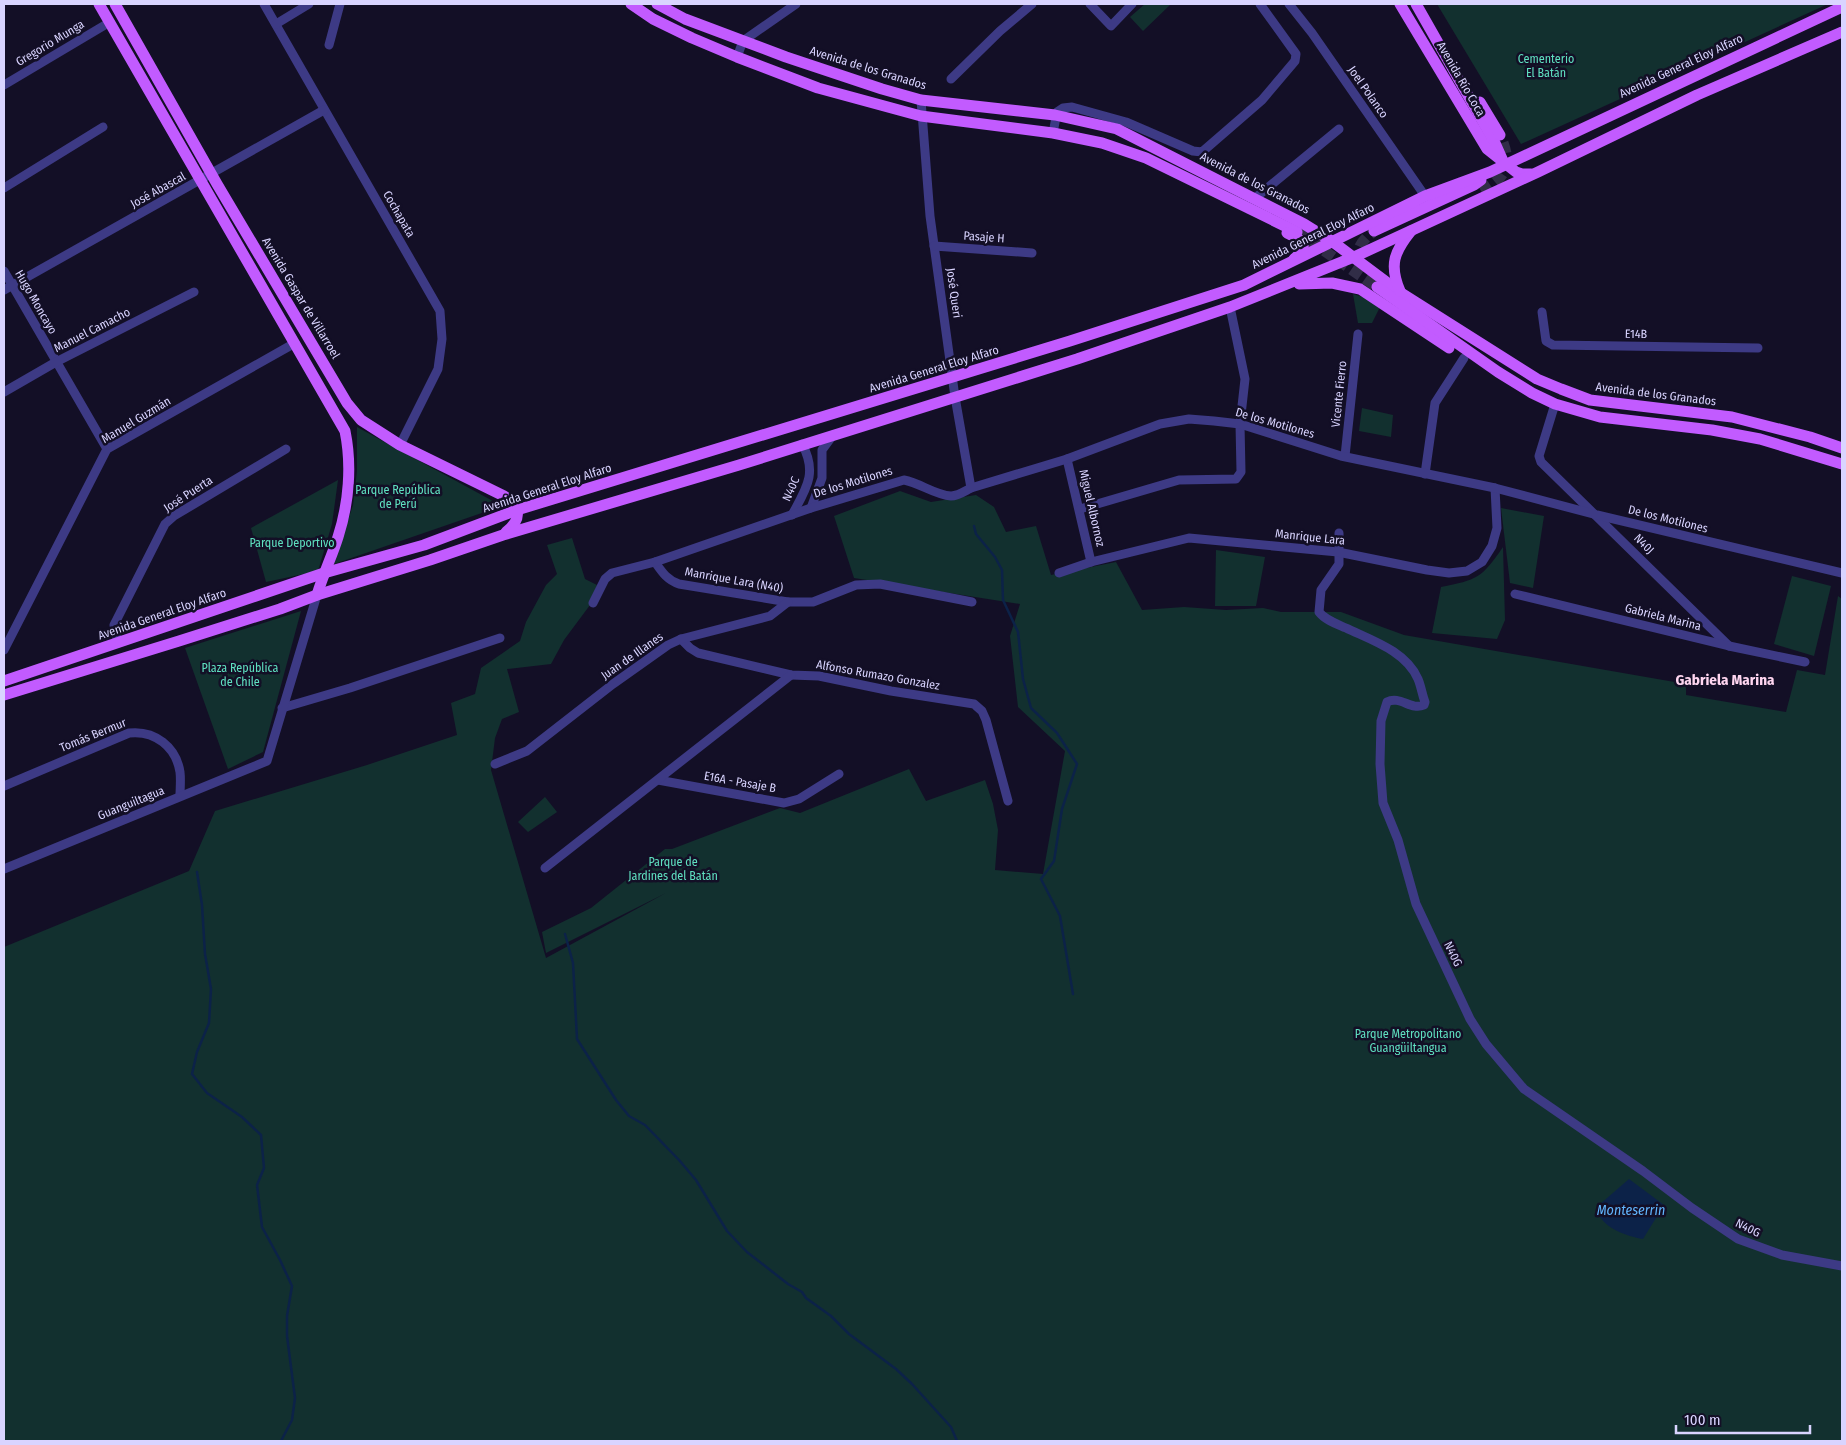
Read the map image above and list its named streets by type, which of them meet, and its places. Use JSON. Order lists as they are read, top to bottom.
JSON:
{
  "streets": {
    "main road": [
      "Avenida General Eloy Alfaro",
      "Avenida de los Granados",
      "Avenida Río Coca",
      "Avenida Gaspar de Villarroel"
    ],
    "street": [
      "Gregorio Munga",
      "Joel Polanco",
      "José Abascal",
      "Cochapata",
      "Pasaje H",
      "José Queri",
      "Hugo Moncayo",
      "Manuel Camacho",
      "E14B",
      "Vicente Fierro",
      "Manuel Guzmán",
      "De los Motilones",
      "N40C",
      "José Puerta",
      "Miguel Albornoz",
      "Manrique Lara",
      "N40J",
      "Manrique Lara (N40)",
      "Gabriela Marina",
      "Juan de Illanes",
      "Alfonso Rumazo Gonzalez",
      "Tomás Bermur",
      "E16A - Pasaje B",
      "Guanguiltagua",
      "N40G"
    ]
  },
  "crossings": [
    ["Avenida General Eloy Alfaro", "Avenida de los Granados"],
    ["Avenida General Eloy Alfaro", "Avenida Río Coca"],
    ["Avenida General Eloy Alfaro", "Joel Polanco"],
    ["Avenida General Eloy Alfaro", "José Queri"],
    ["Avenida General Eloy Alfaro", "Avenida Gaspar de Villarroel"],
    ["Avenida General Eloy Alfaro", "José Puerta"],
    ["Avenida de los Granados", "José Queri"],
    ["José Abascal", "Cochapata"],
    ["José Abascal", "Avenida Gaspar de Villarroel"],
    ["José Abascal", "Hugo Moncayo"],
    ["Cochapata", "Avenida Gaspar de Villarroel"],
    ["Pasaje H", "José Queri"],
    ["José Queri", "De los Motilones"],
    ["Hugo Moncayo", "Manuel Camacho"],
    ["Hugo Moncayo", "Manuel Guzmán"],
    ["Vicente Fierro", "De los Motilones"],
    ["De los Motilones", "N40C"],
    ["De los Motilones", "Miguel Albornoz"],
    ["De los Motilones", "Manrique Lara"],
    ["De los Motilones", "N40J"],
    ["De los Motilones", "Manrique Lara (N40)"],
    ["Miguel Albornoz", "Manrique Lara"],
    ["Manrique Lara", "N40G"],
    ["N40J", "Gabriela Marina"],
    ["Manrique Lara (N40)", "Juan de Illanes"],
    ["Juan de Illanes", "Alfonso Rumazo Gonzalez"],
    ["Tomás Bermur", "Guanguiltagua"]
  ],
  "districts": ["Gabriela Marina"],
  "water": ["Monteserrin"],
  "parks": [
    "Cementerio El Batán",
    "Parque República de Perú",
    "Parque Deportivo",
    "Plaza República de Chile",
    "Parque de Jardines del Batán",
    "Parque Metropolitano Guangüiltangua"
  ],
  "scale_bar": "100 m"
}
